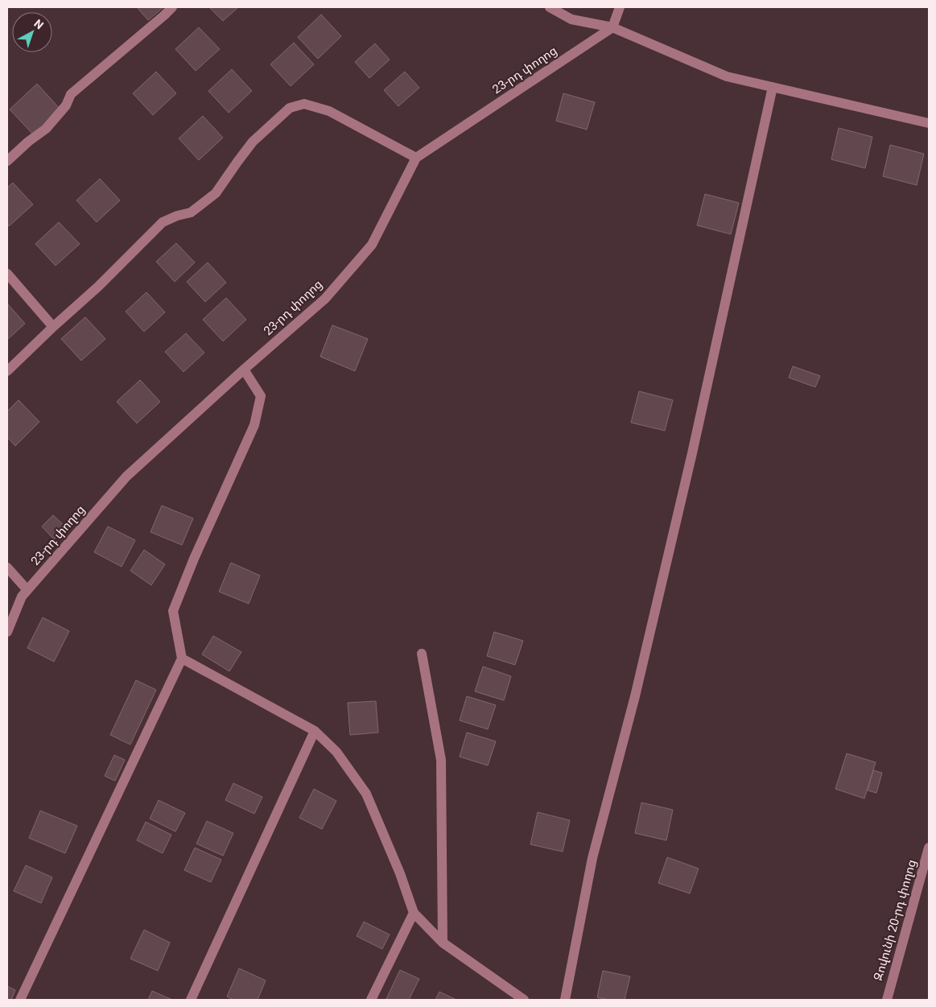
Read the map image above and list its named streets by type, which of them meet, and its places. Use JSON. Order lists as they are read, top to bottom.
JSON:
{
  "streets": {
    "street": ["23-րդ փողոց", "Զովունի 20-րդ փողոց"]
  },
  "north": "top right"
}
